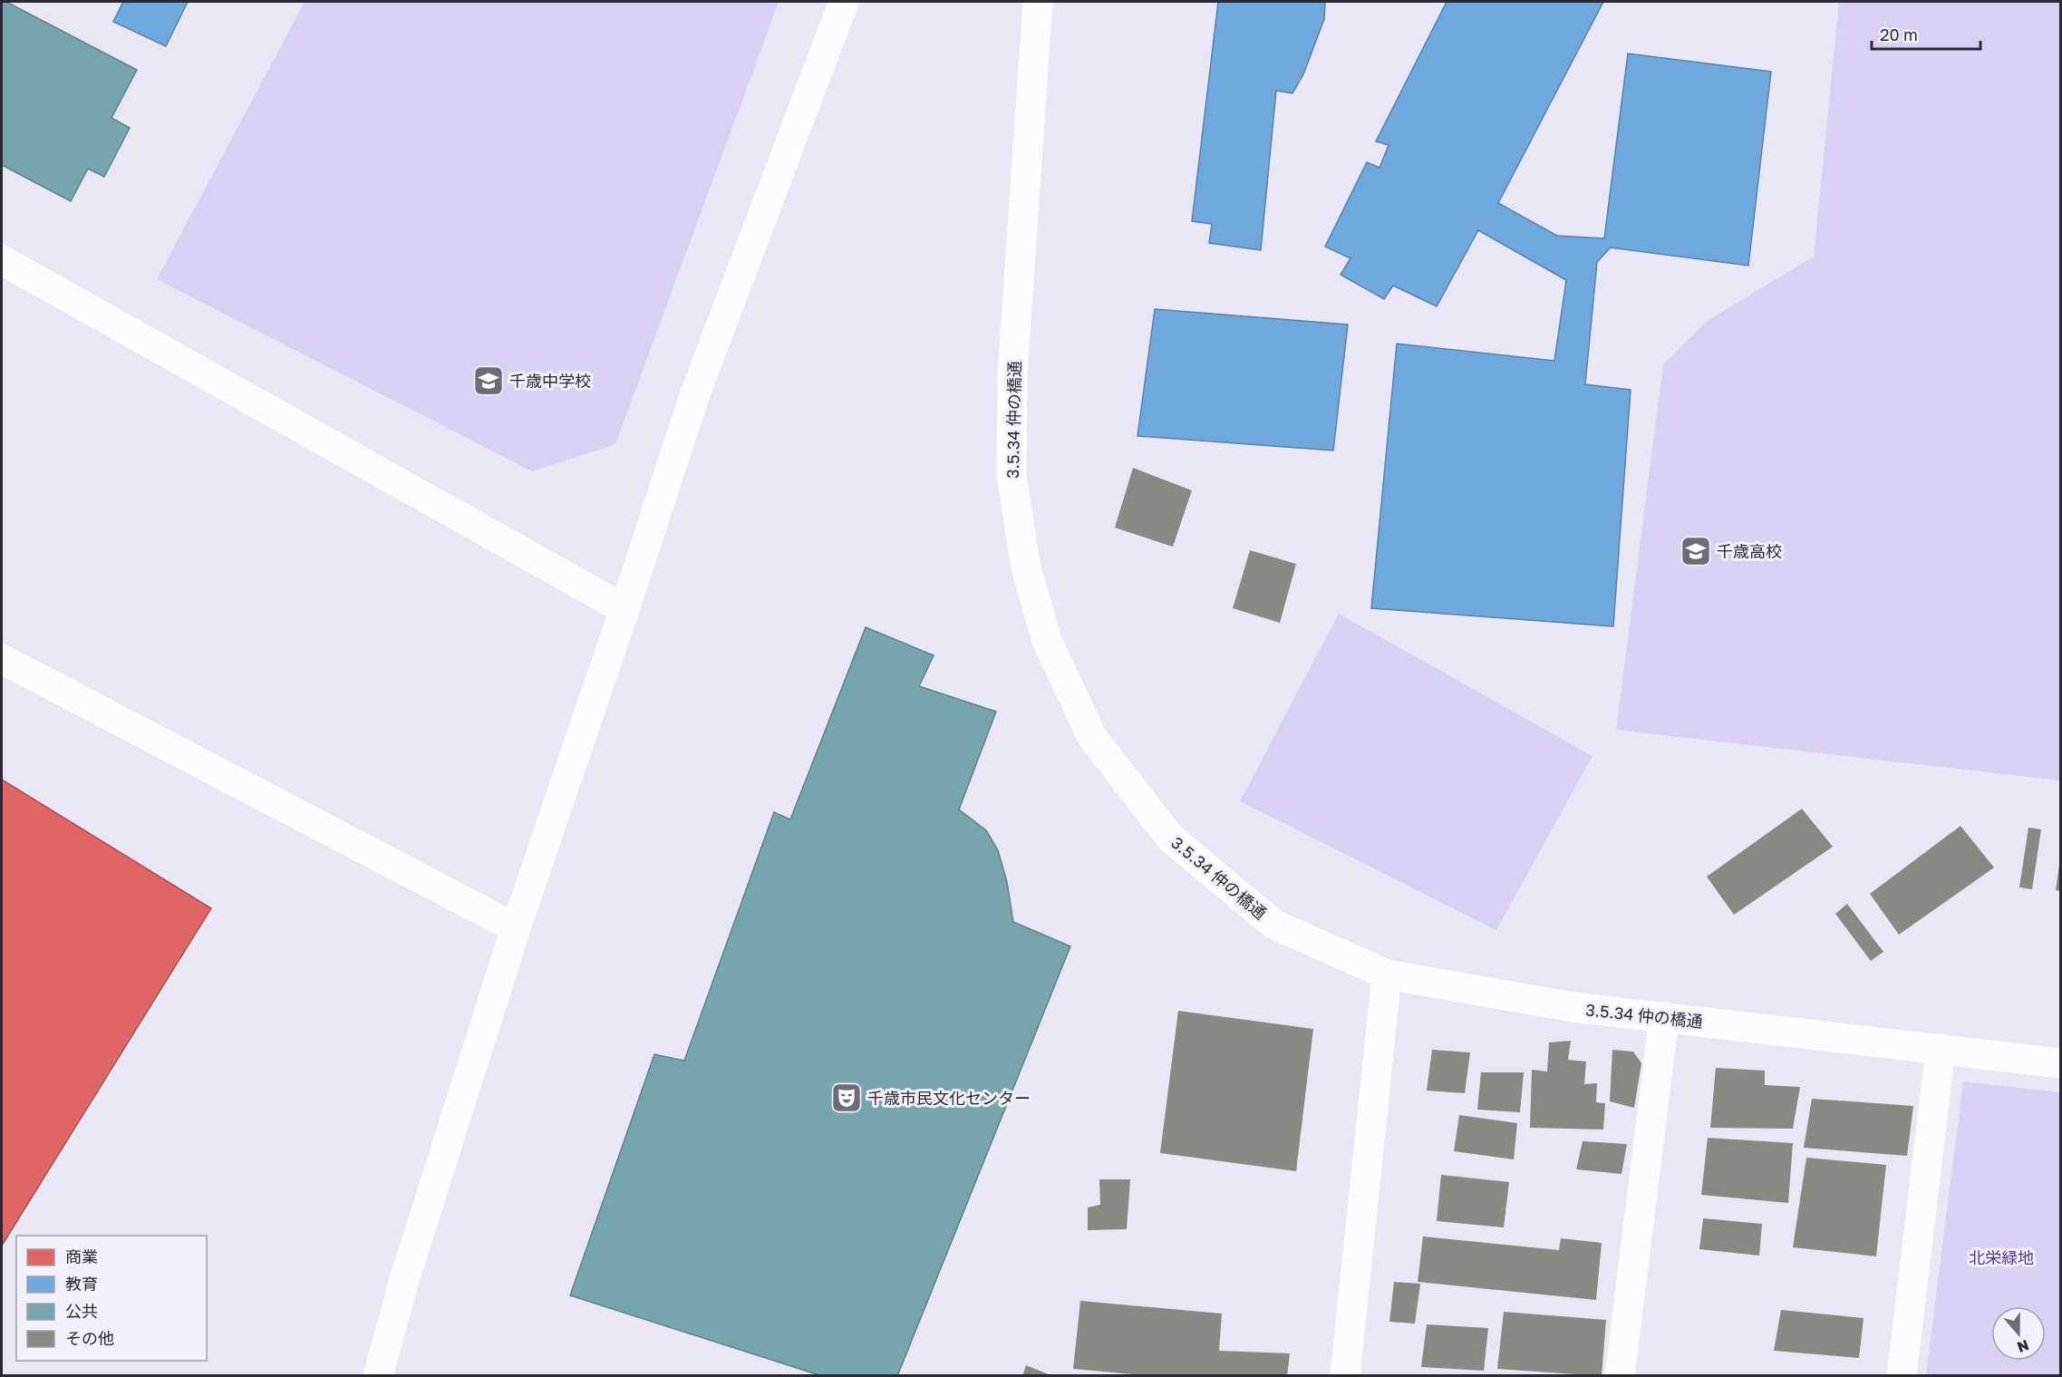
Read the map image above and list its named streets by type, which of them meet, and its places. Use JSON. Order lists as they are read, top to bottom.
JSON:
{
  "streets": {
    "street": ["3.5.34 仲の橋通"]
  },
  "parks": ["北栄緑地"],
  "places": {
    "school or university": ["千歳中学校", "千歳高校"],
    "theatre": ["千歳市民文化センター"]
  },
  "legend": [
    "商業",
    "教育",
    "公共",
    "その他"
  ],
  "scale_bar": "20 m",
  "north": "bottom"
}
